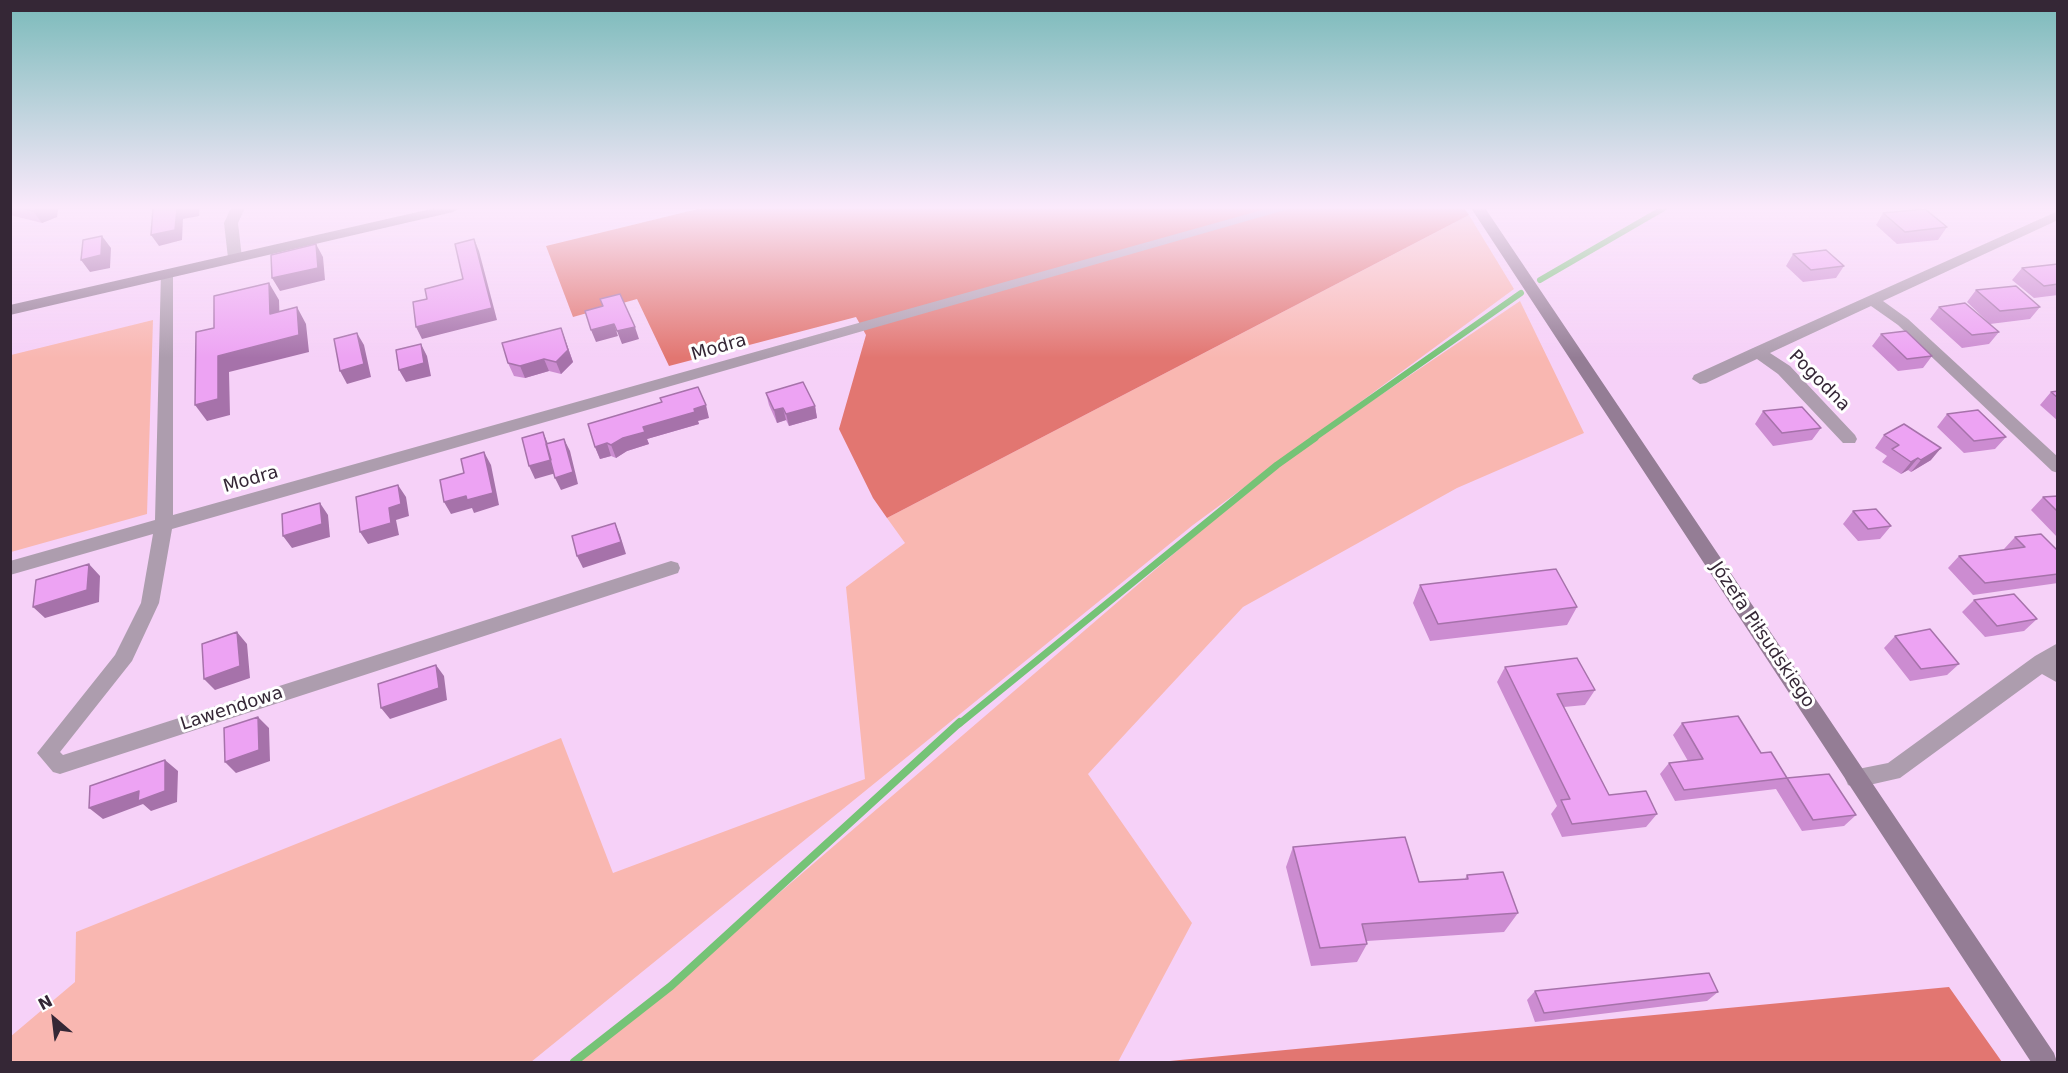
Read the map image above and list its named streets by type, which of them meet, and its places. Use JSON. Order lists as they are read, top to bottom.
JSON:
{
  "streets": {
    "main road": ["Józefa Piłsudskiego"],
    "street": ["Modra", "Pogodna", "Lawendowa"]
  },
  "crossings": [
    ["Modra", "Lawendowa"]
  ],
  "north": "top left"
}
